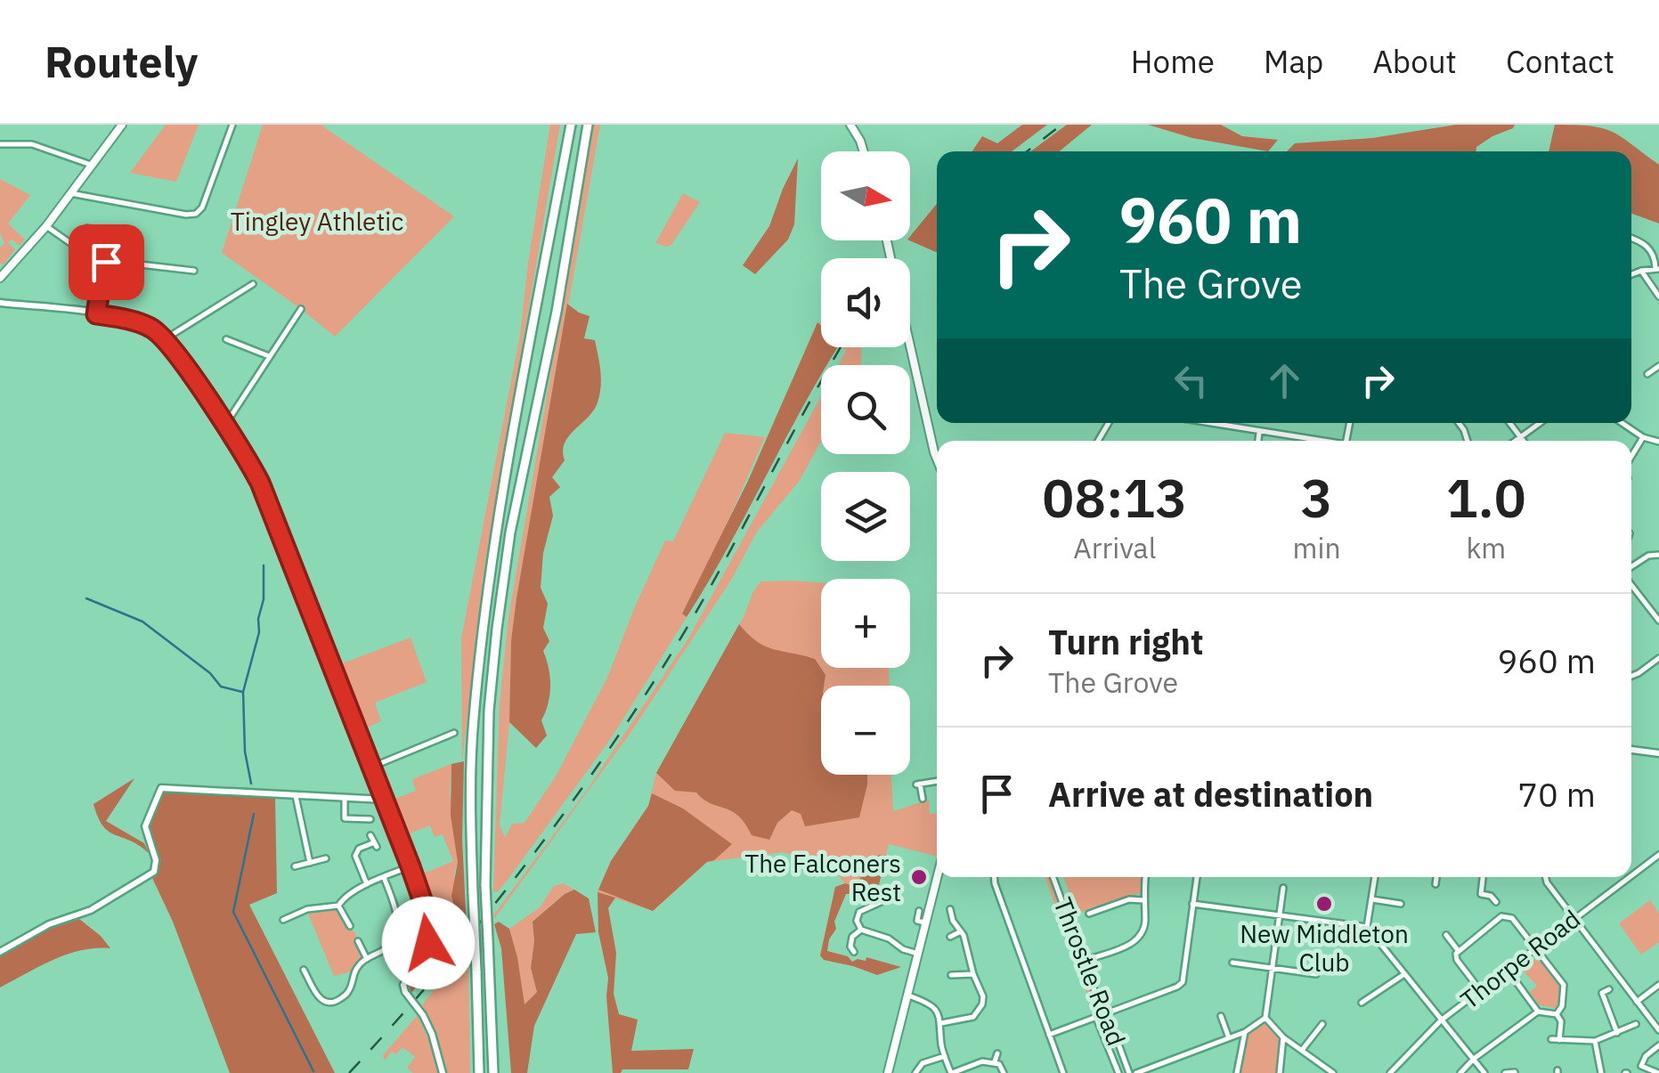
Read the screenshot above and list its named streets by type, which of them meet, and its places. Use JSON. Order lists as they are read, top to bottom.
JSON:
{
  "streets": {
    "street": ["Thorpe Road", "Throstle Road"]
  },
  "parks": ["Tingley Athletic"],
  "places": ["The Falconers Rest", "New Middleton Club"],
  "north": "right",
  "page": {
    "header": "Routely",
    "nav": [
      "Home",
      "Map",
      "About",
      "Contact"
    ],
    "map_buttons": ["+", "−"],
    "turn": ["960 m", "The Grove"],
    "eta": [
      "08:13",
      "Arrival",
      "3",
      "min",
      "1.0",
      "km"
    ],
    "list": [
      {
        "name": "Turn right",
        "note": "The Grove",
        "value": "960 m"
      },
      {
        "name": "Arrive at destination",
        "value": "70 m"
      }
    ]
  }
}
